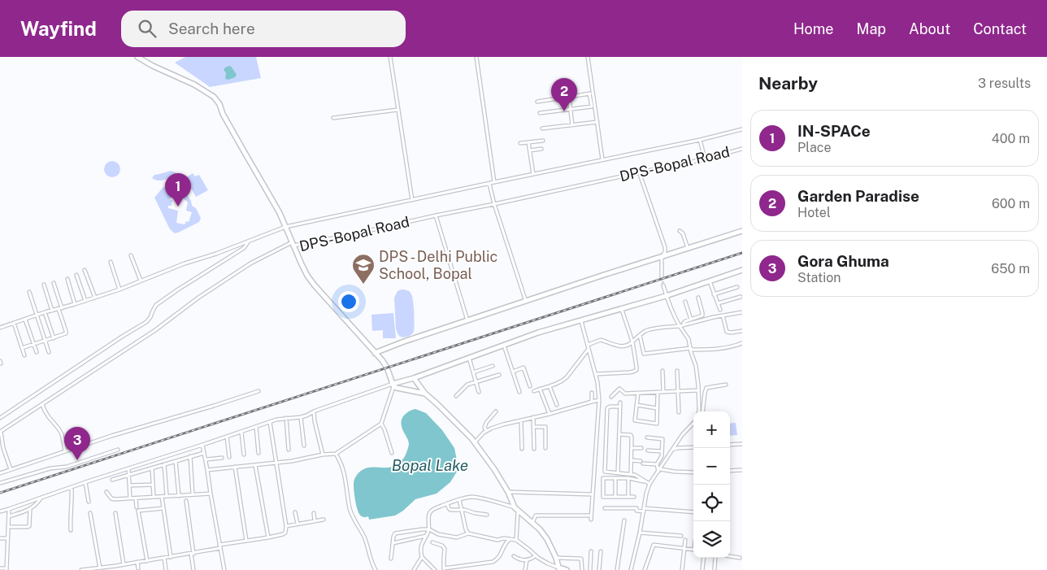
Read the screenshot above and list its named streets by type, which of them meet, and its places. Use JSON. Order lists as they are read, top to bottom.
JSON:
{
  "streets": {
    "street": ["DPS-Bopal Road"]
  },
  "water": ["Bopal Lake"],
  "places": {
    "school or university": ["DPS - Delhi Public School, Bopal"]
  },
  "page": {
    "header": "Wayfind",
    "search": "Search here",
    "nav": [
      "Home",
      "Map",
      "About",
      "Contact"
    ],
    "heading": ["Nearby", "3 results"],
    "pins": ["2", "1", "3"],
    "list": [
      {
        "mark": "1",
        "name": "IN-SPACe",
        "note": "Place",
        "value": "400 m"
      },
      {
        "mark": "2",
        "name": "Garden Paradise",
        "note": "Hotel",
        "value": "600 m"
      },
      {
        "mark": "3",
        "name": "Gora Ghuma",
        "note": "Station",
        "value": "650 m"
      }
    ],
    "map_buttons": ["+", "−"]
  }
}
